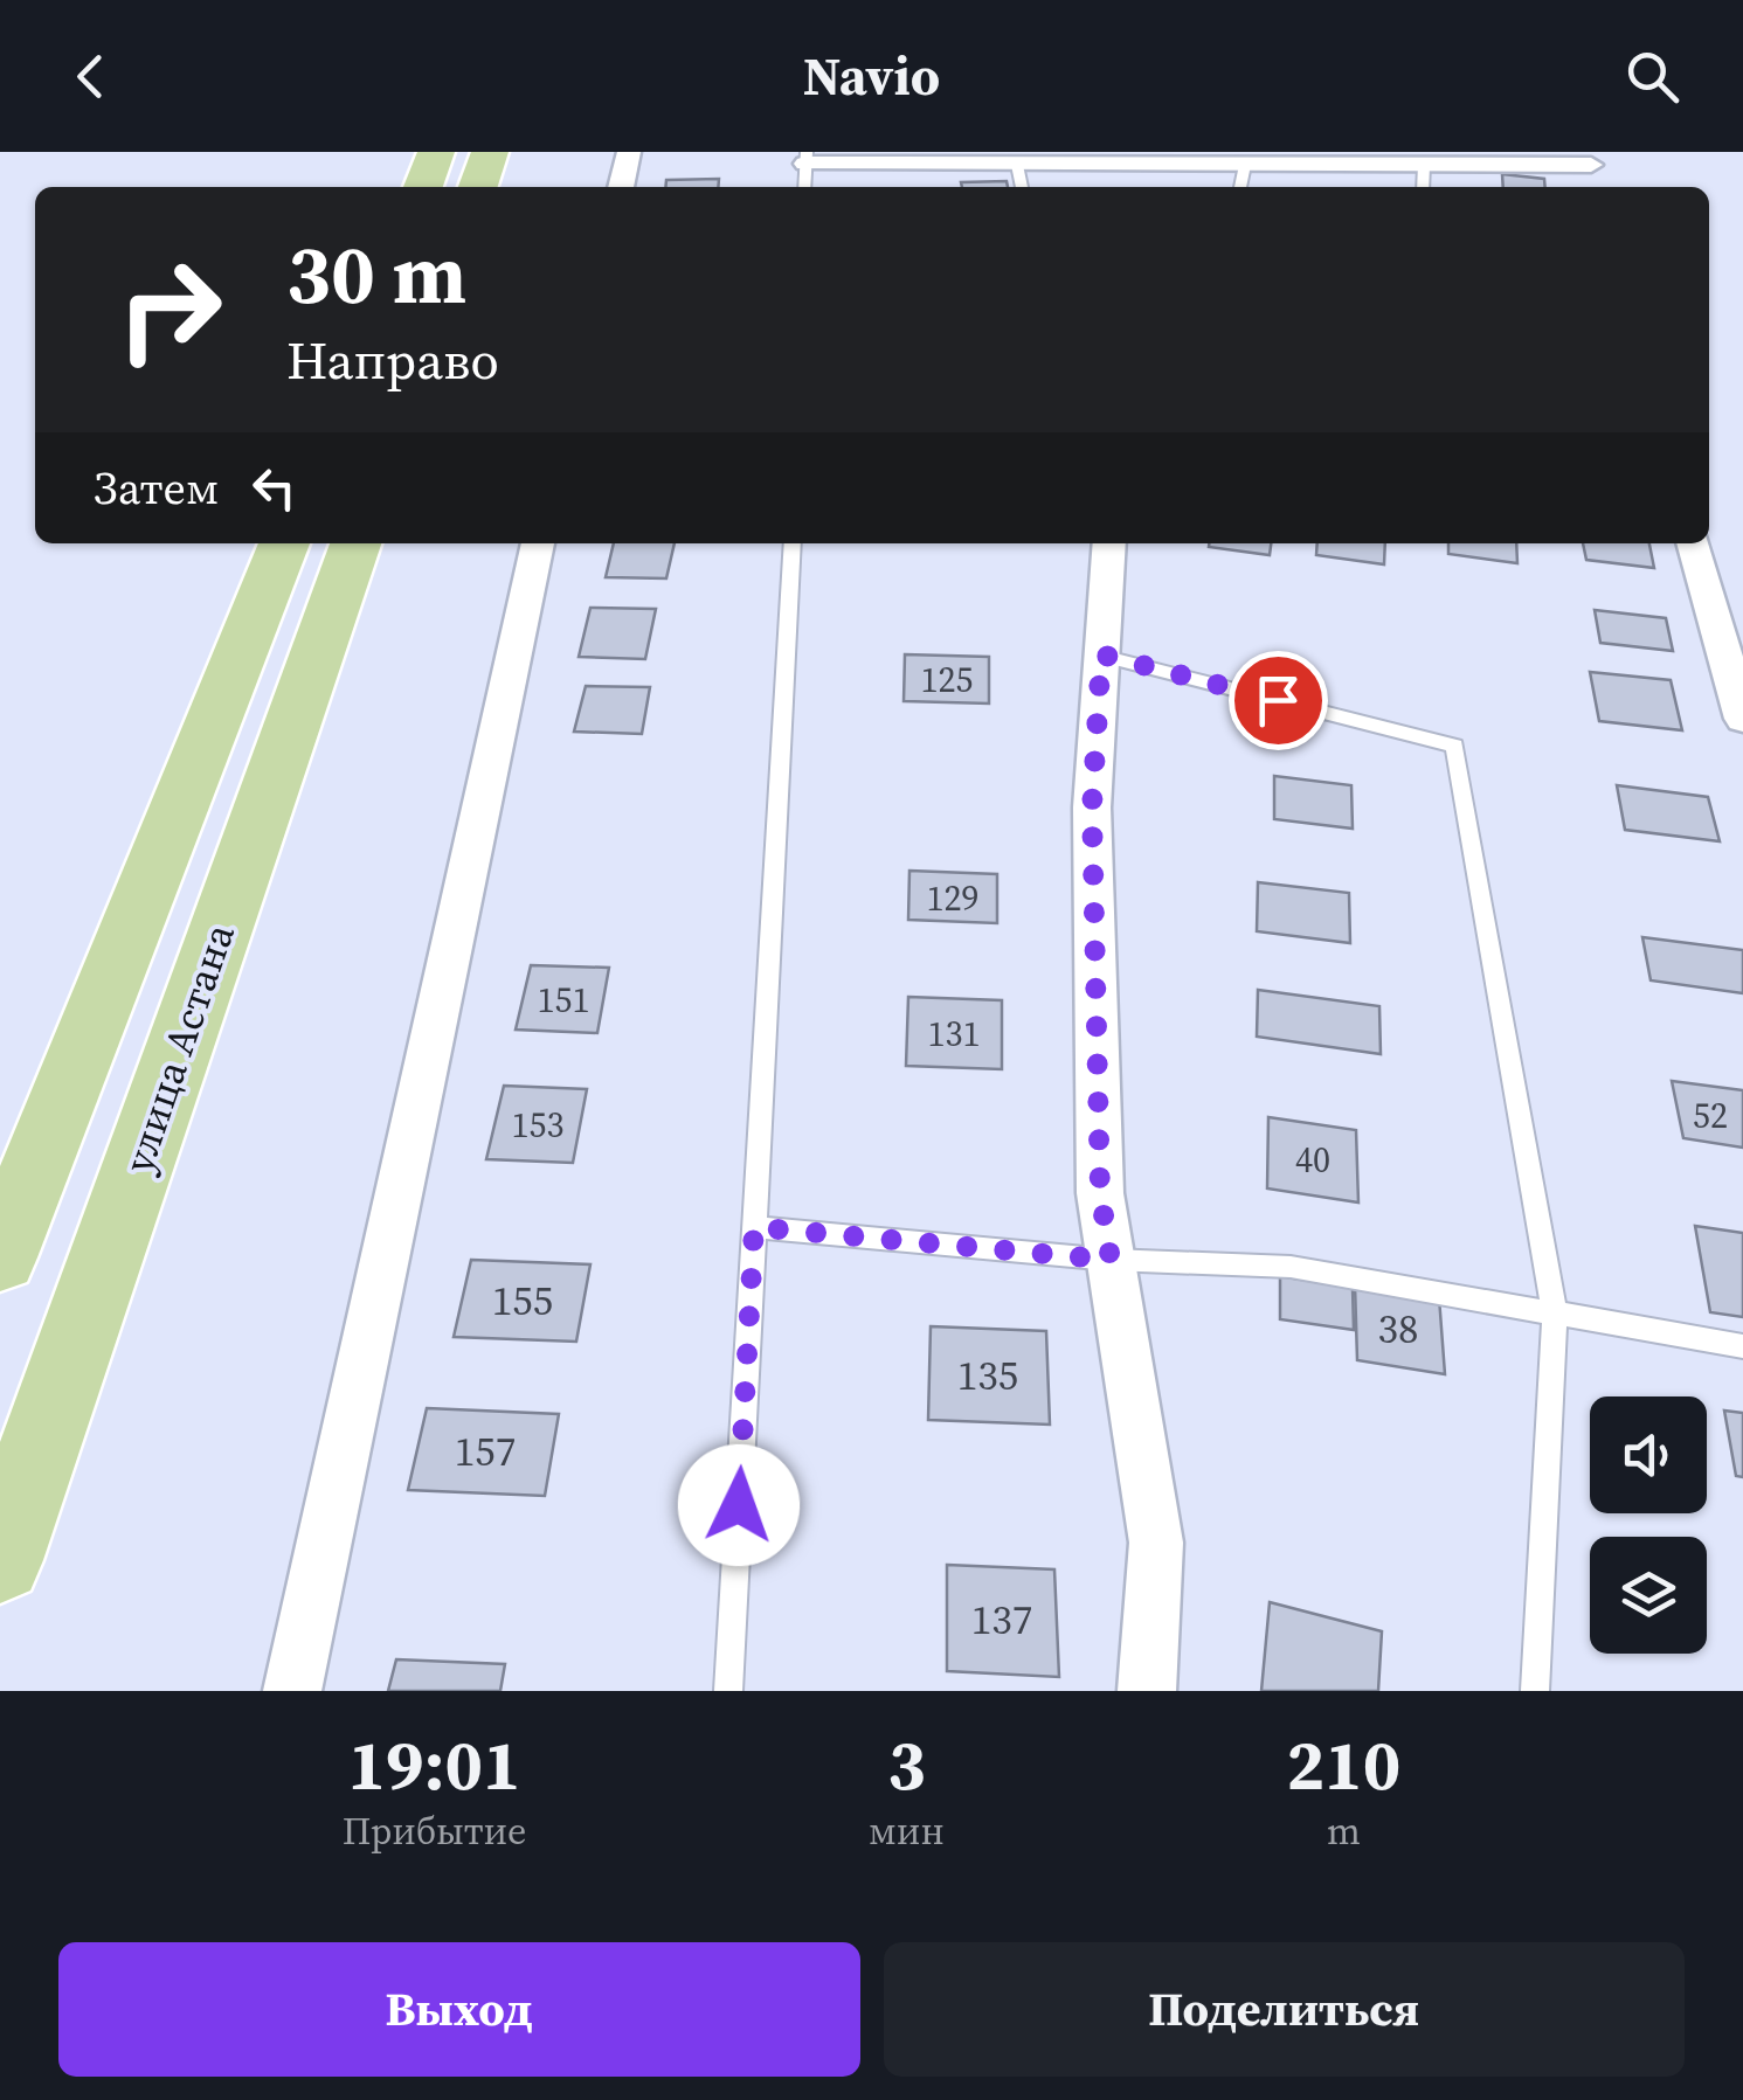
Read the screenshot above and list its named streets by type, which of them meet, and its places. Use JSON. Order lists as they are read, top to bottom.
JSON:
{
  "streets": {
    "main road": ["улица Астана"]
  },
  "house_numbers": [
    "125",
    "129",
    "151",
    "131",
    "52",
    "153",
    "40",
    "155",
    "38",
    "135",
    "157",
    "137"
  ],
  "page": {
    "header": "Navio",
    "turn": ["30 m", "Направо"],
    "then": "Затем",
    "eta": [
      "19:01",
      "Прибытие",
      "3",
      "мин",
      "210",
      "m"
    ],
    "buttons": ["Выход", "Поделиться"]
  }
}
